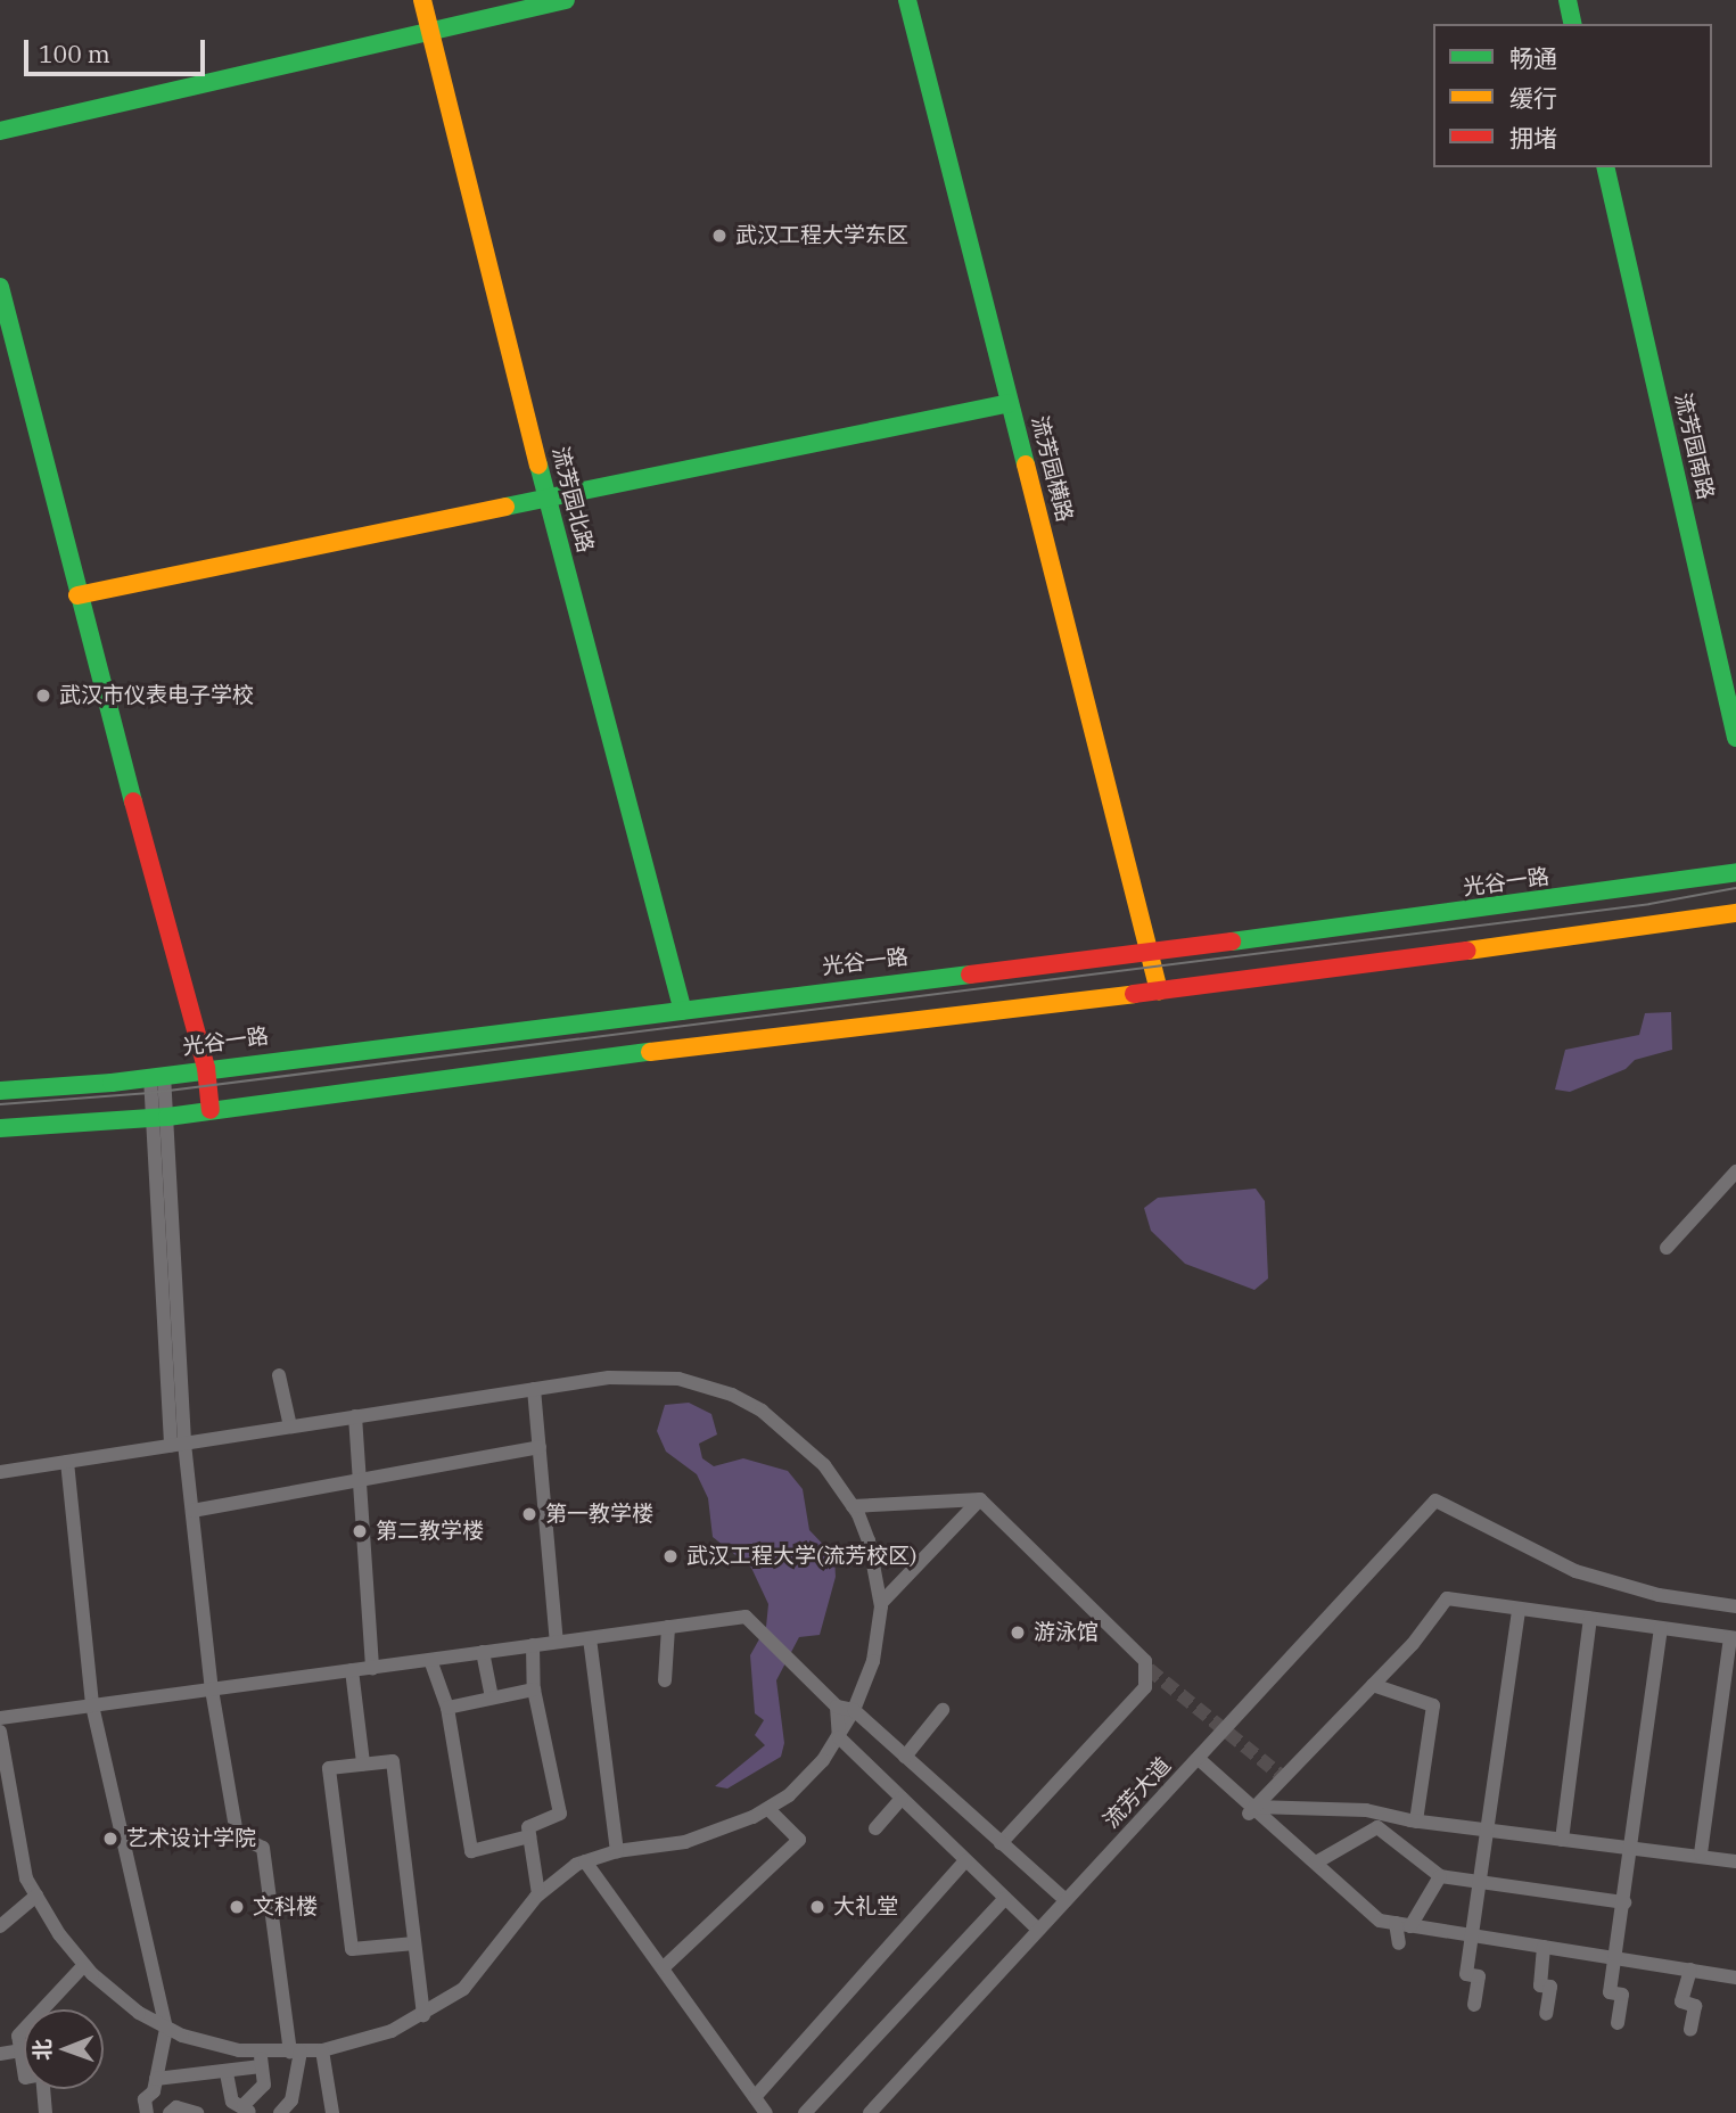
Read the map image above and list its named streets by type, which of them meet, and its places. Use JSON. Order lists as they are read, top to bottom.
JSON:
{
  "streets": {
    "street": [
      "流芳园南路",
      "流芳园横路",
      "流芳园北路",
      "光谷一路",
      "流芳大道"
    ]
  },
  "crossings": [
    ["流芳园横路", "光谷一路"],
    ["流芳园北路", "光谷一路"]
  ],
  "places": [
    "武汉工程大学东区",
    "武汉市仪表电子学校",
    "第一教学楼",
    "第二教学楼",
    "武汉工程大学(流芳校区)",
    "游泳馆",
    "艺术设计学院",
    "文科楼",
    "大礼堂"
  ],
  "legend": ["畅通", "缓行", "拥堵"],
  "scale_bar": "100 m",
  "north": "left"
}
